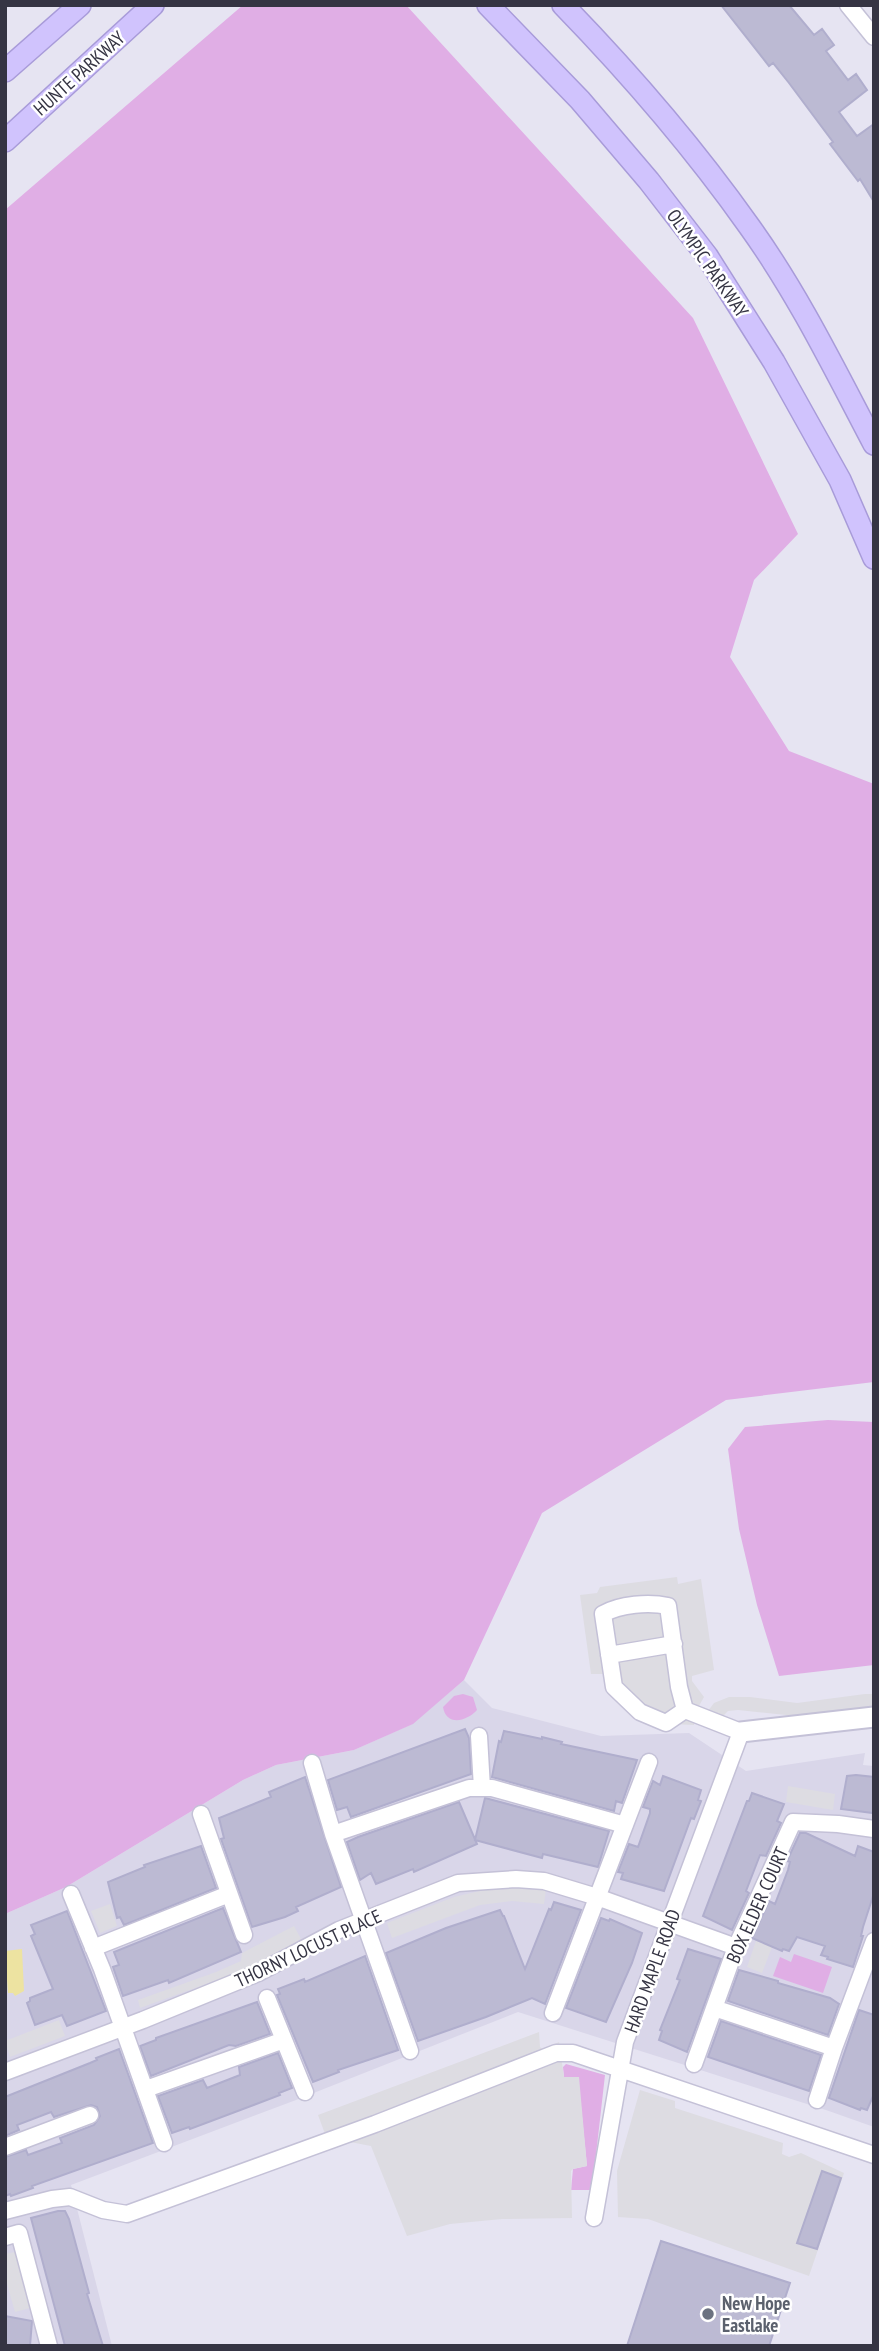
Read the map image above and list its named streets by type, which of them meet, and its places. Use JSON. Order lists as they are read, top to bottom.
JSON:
{
  "streets": {
    "main road": ["HUNTE PARKWAY", "OLYMPIC PARKWAY"],
    "street": ["BOX ELDER COURT", "THORNY LOCUST PLACE", "HARD MAPLE ROAD"]
  },
  "crossings": [
    ["BOX ELDER COURT", "THORNY LOCUST PLACE"],
    ["THORNY LOCUST PLACE", "HARD MAPLE ROAD"]
  ],
  "places": ["New Hope Eastlake"]
}
